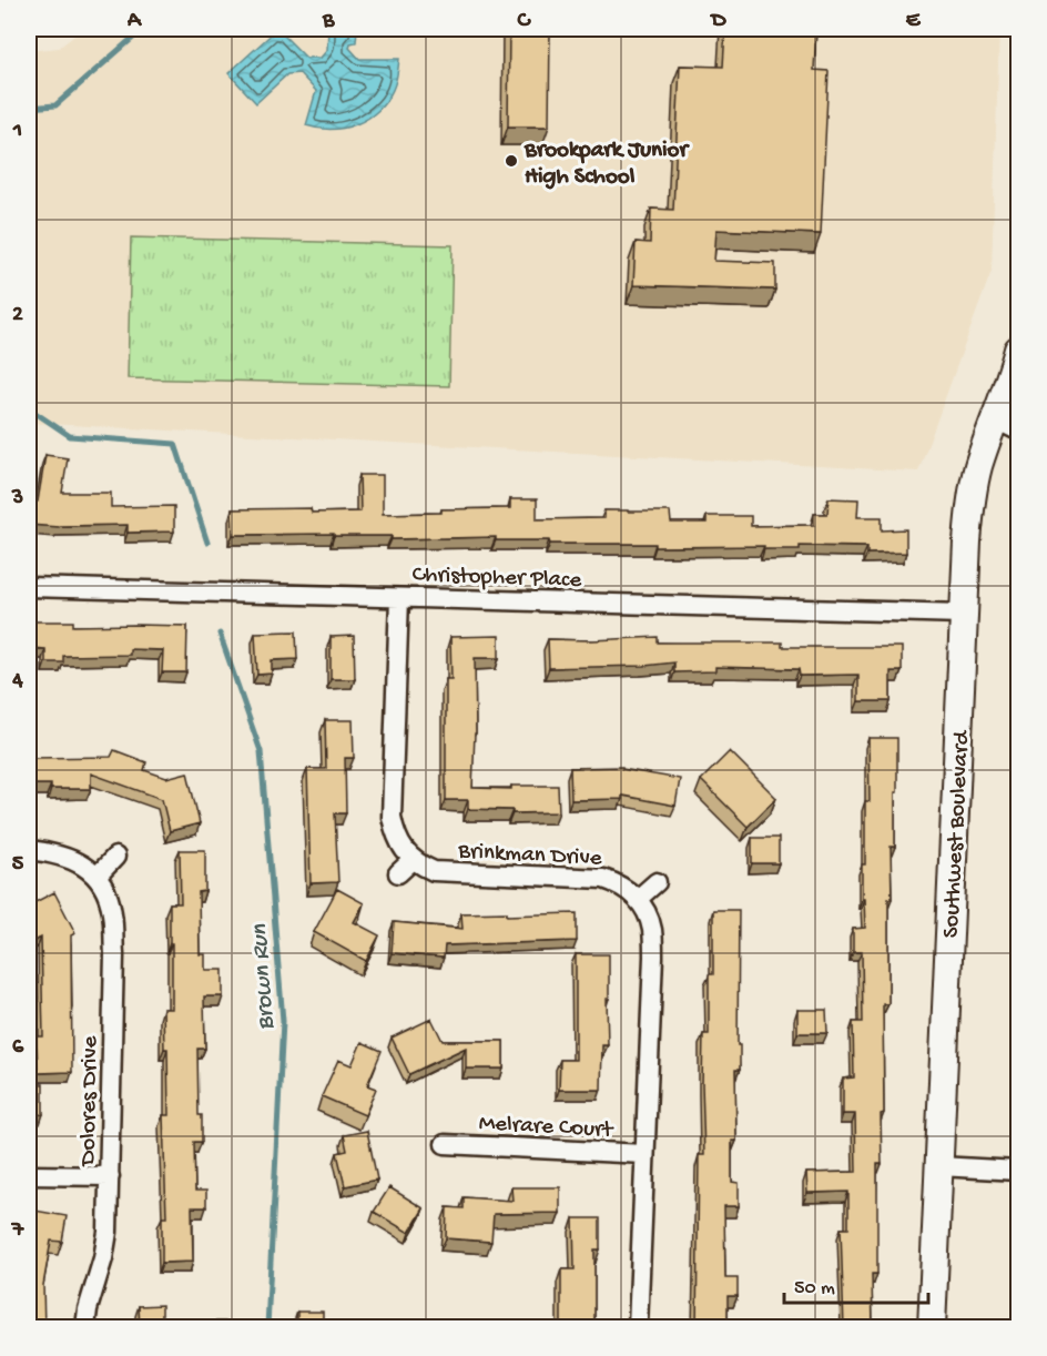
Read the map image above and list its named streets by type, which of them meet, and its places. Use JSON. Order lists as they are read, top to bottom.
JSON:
{
  "streets": {
    "street": [
      "Christopher Place",
      "Southwest Boulevard",
      "Brinkman Drive",
      "Dolores Drive",
      "Melrare Court"
    ]
  },
  "crossings": [
    ["Christopher Place", "Southwest Boulevard"]
  ],
  "water": ["Brown Run"],
  "places": ["Brookpark Junior High School"],
  "scale_bar": "50 m",
  "grid": {
    "columns": [
      "A",
      "B",
      "C",
      "D",
      "E"
    ],
    "rows": [
      "1",
      "2",
      "3",
      "4",
      "5",
      "6",
      "7"
    ]
  }
}
